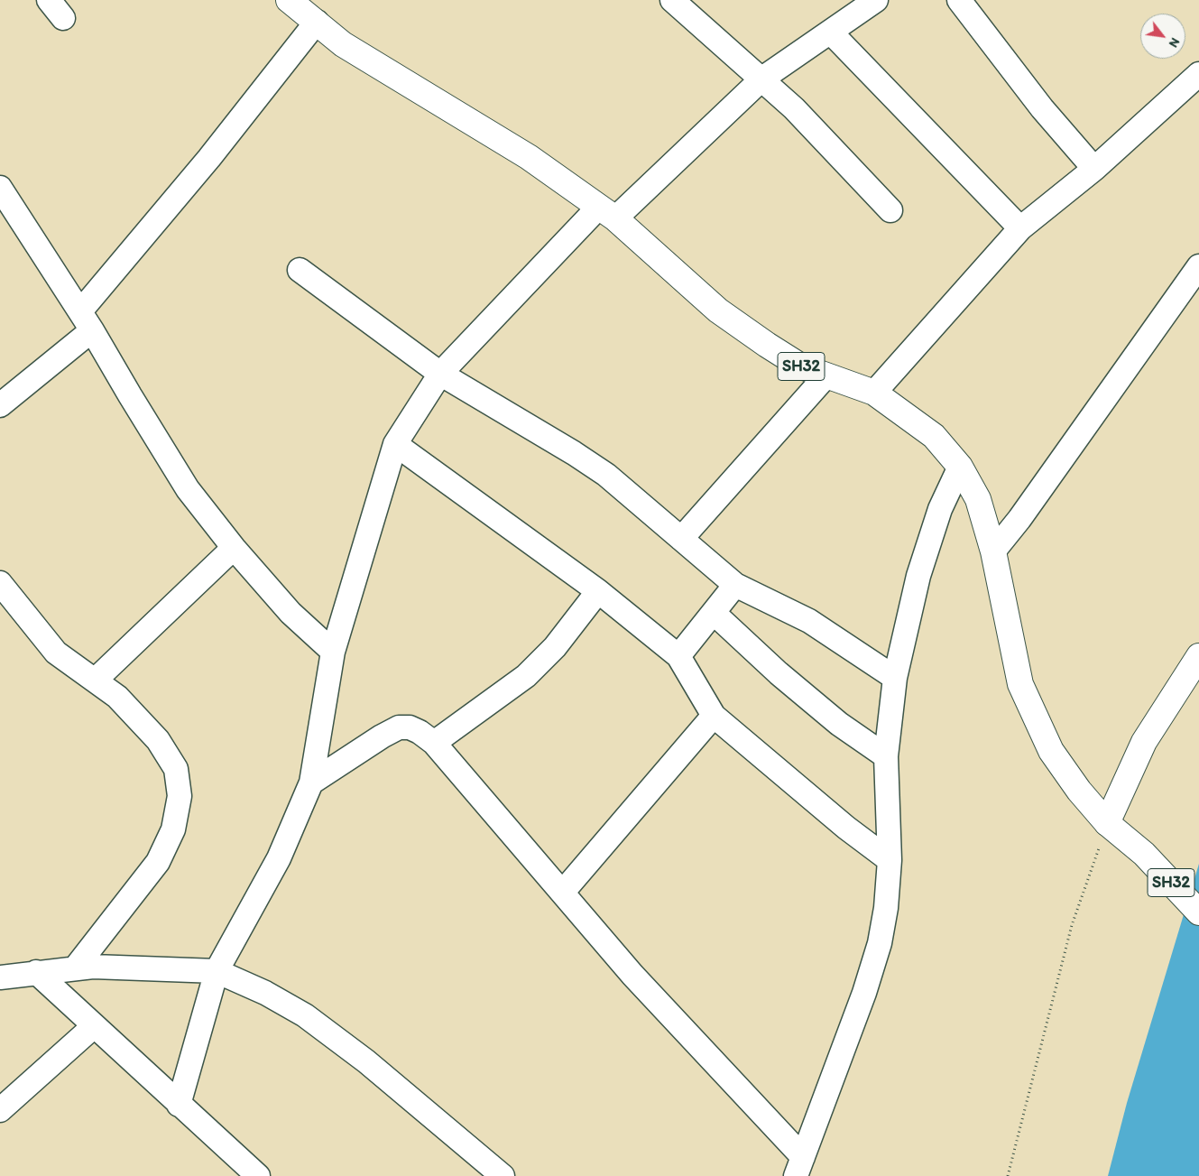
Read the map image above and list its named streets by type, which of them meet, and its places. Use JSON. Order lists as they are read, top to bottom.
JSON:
{
  "streets": {
    "main road": ["SH32"]
  },
  "north": "bottom right"
}
